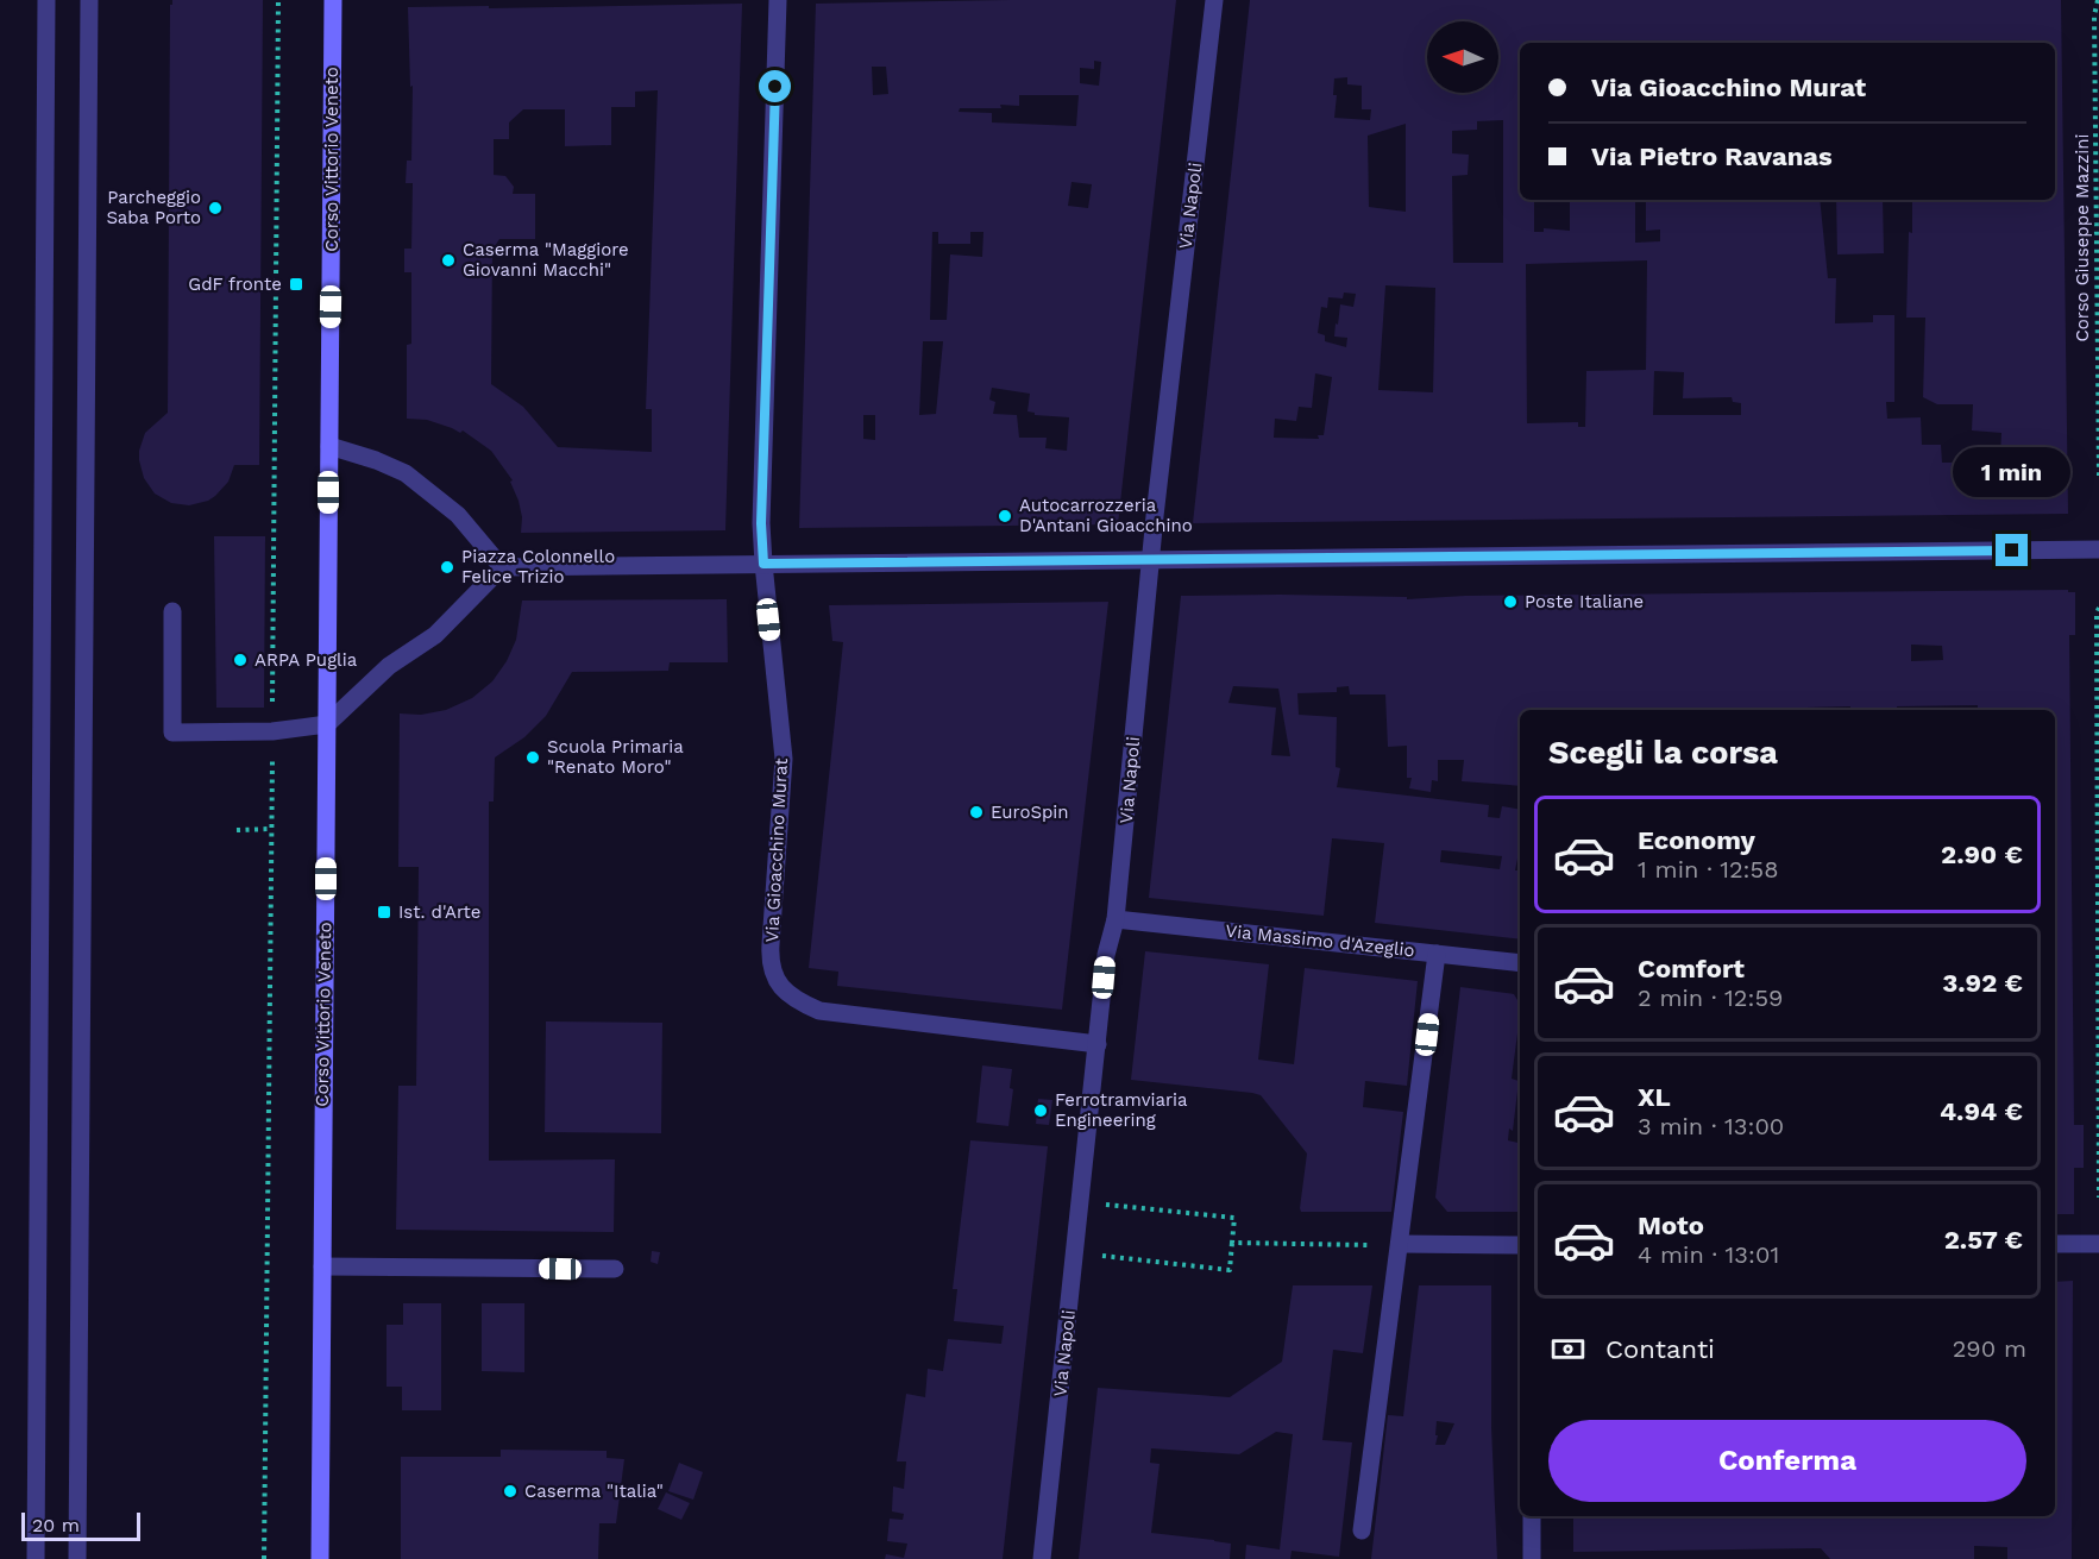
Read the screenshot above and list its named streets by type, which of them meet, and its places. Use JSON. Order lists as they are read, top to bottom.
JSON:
{
  "streets": {
    "main road": ["Corso Vittorio Veneto"],
    "street": ["Via Napoli", "Via Gioacchino Murat", "Via Massimo d'Azeglio"],
    "path": ["Corso Giuseppe Mazzini"]
  },
  "crossings": [
    ["Via Napoli", "Via Gioacchino Murat"],
    ["Via Napoli", "Via Massimo d'Azeglio"]
  ],
  "places": {
    "other": [
      "Parcheggio Saba Porto",
      "Caserma \"Maggiore Giovanni Macchi\"",
      "Autocarrozzeria D'Antani Gioacchino",
      "Piazza Colonnello Felice Trizio",
      "Poste Italiane",
      "ARPA Puglia",
      "Scuola Primaria \"Renato Moro\"",
      "EuroSpin",
      "Ferrotramviaria Engineering",
      "Caserma \"Italia\""
    ],
    "transit": ["GdF fronte", "Ist. d'Arte"]
  },
  "scale_bar": "20 m",
  "north": "left",
  "page": {
    "banner": ["Via Gioacchino Murat", "Via Pietro Ravanas"],
    "bubble": "1 min",
    "heading": "Scegli la corsa",
    "list": [
      {
        "name": "Economy",
        "note": "1 min · 12:58",
        "value": "2.90 €"
      },
      {
        "name": "Comfort",
        "note": "2 min · 12:59",
        "value": "3.92 €"
      },
      {
        "name": "XL",
        "note": "3 min · 13:00",
        "value": "4.94 €"
      },
      {
        "name": "Moto",
        "note": "4 min · 13:01",
        "value": "2.57 €"
      }
    ],
    "pay": ["Contanti", "290 m"],
    "buttons": "Conferma",
    "scale": "20 m"
  }
}
